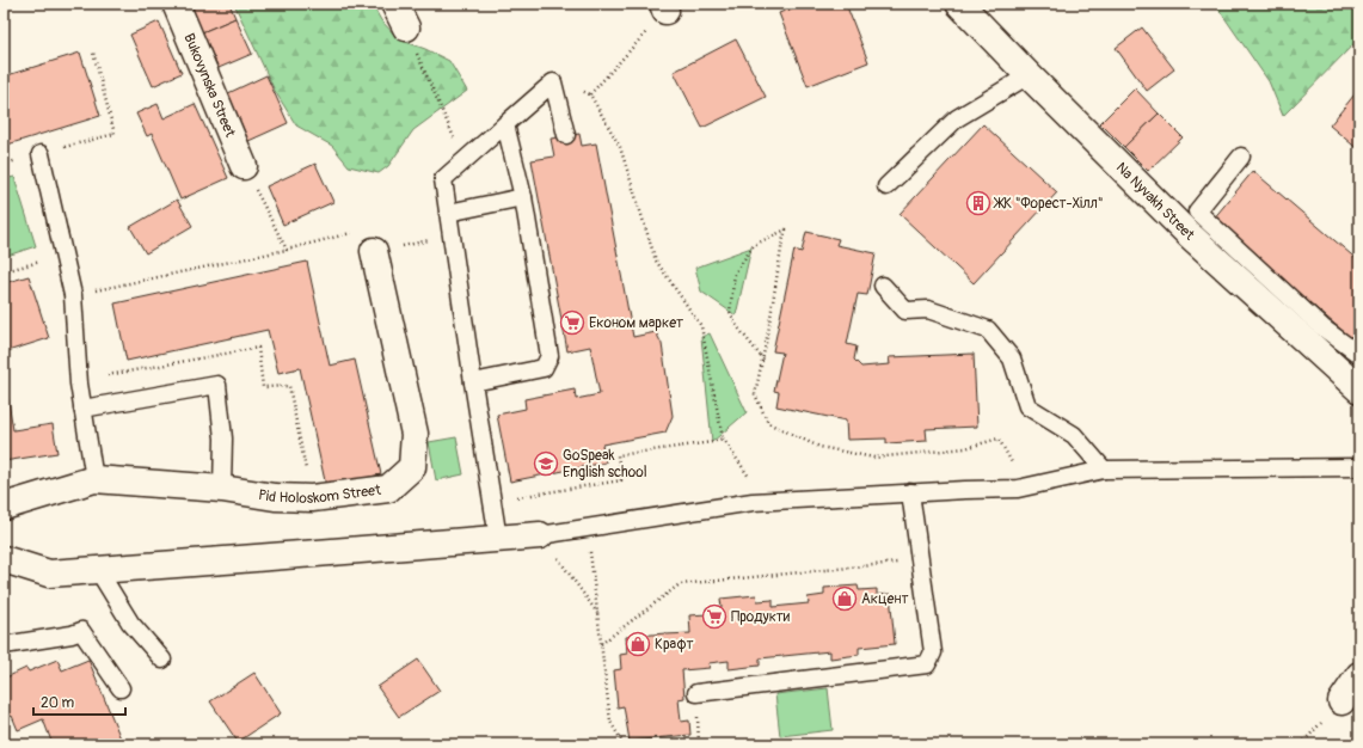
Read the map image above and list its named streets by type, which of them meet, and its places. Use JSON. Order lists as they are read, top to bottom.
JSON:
{
  "streets": {
    "street": ["Bukovynska Street", "Na Nyvakh Street", "Pid Holoskom Street"]
  },
  "places": {
    "building": ["ЖК \"Форест-Хілл\""],
    "supermarket": ["Економ маркет", "Продукти"],
    "school or university": ["GoSpeak English school"],
    "shop": ["Акцент", "Крафт"]
  },
  "scale_bar": "20 m"
}
